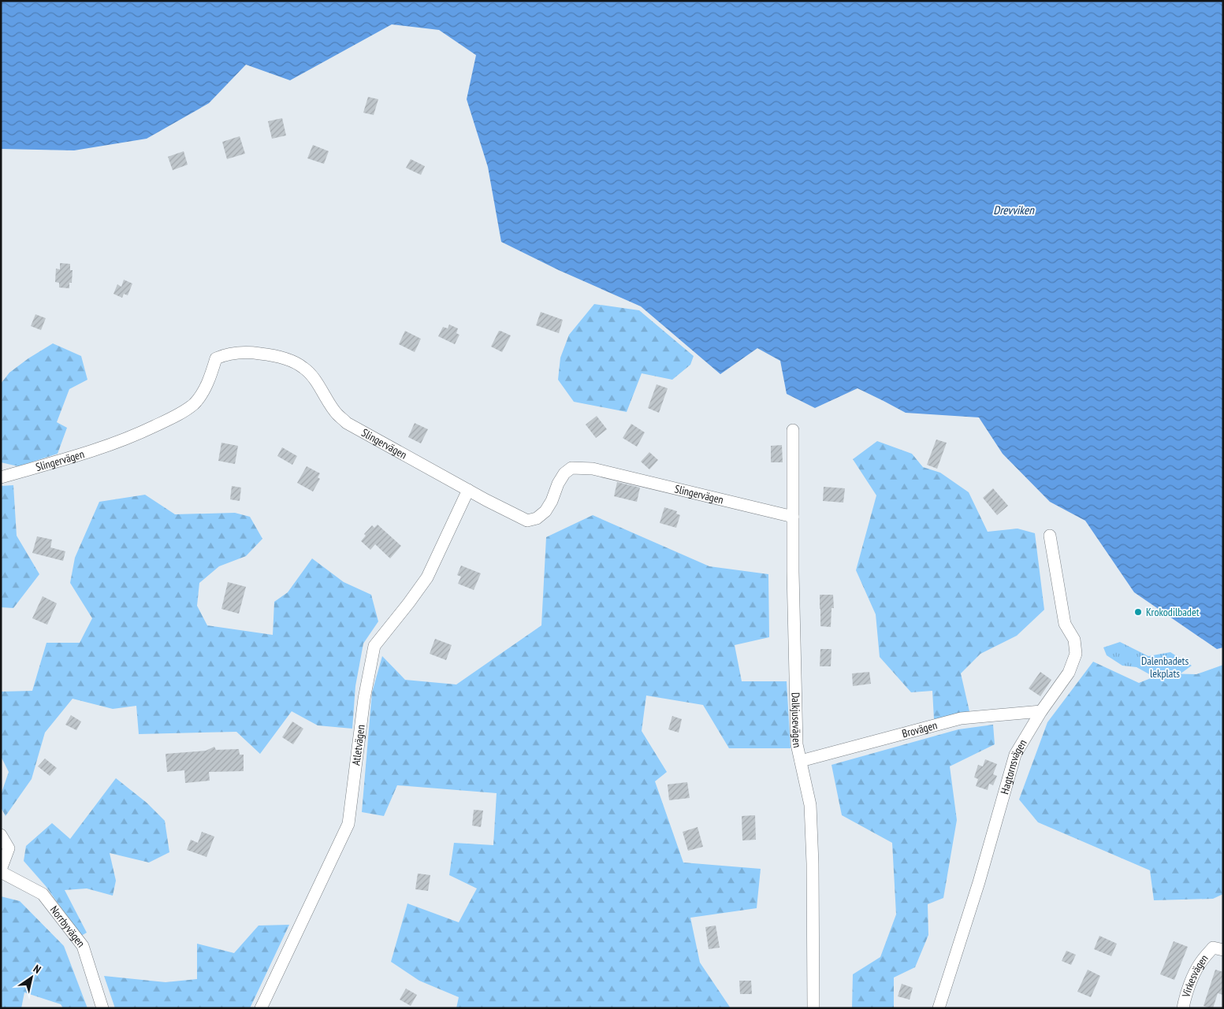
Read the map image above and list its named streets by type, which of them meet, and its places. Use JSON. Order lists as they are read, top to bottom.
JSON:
{
  "streets": {
    "street": [
      "Slingervägen",
      "Dalkjusevägen",
      "Brovägen",
      "Atletvägen",
      "Hagtornsvägen",
      "Norrbyvägen",
      "Virkesvägen"
    ]
  },
  "crossings": [
    ["Slingervägen", "Dalkjusevägen"],
    ["Slingervägen", "Atletvägen"],
    ["Dalkjusevägen", "Brovägen"],
    ["Brovägen", "Hagtornsvägen"]
  ],
  "water": ["Drevviken"],
  "parks": ["Dalenbadets lekplats"],
  "places": ["Krokodilbadet"],
  "north": "top right"
}
